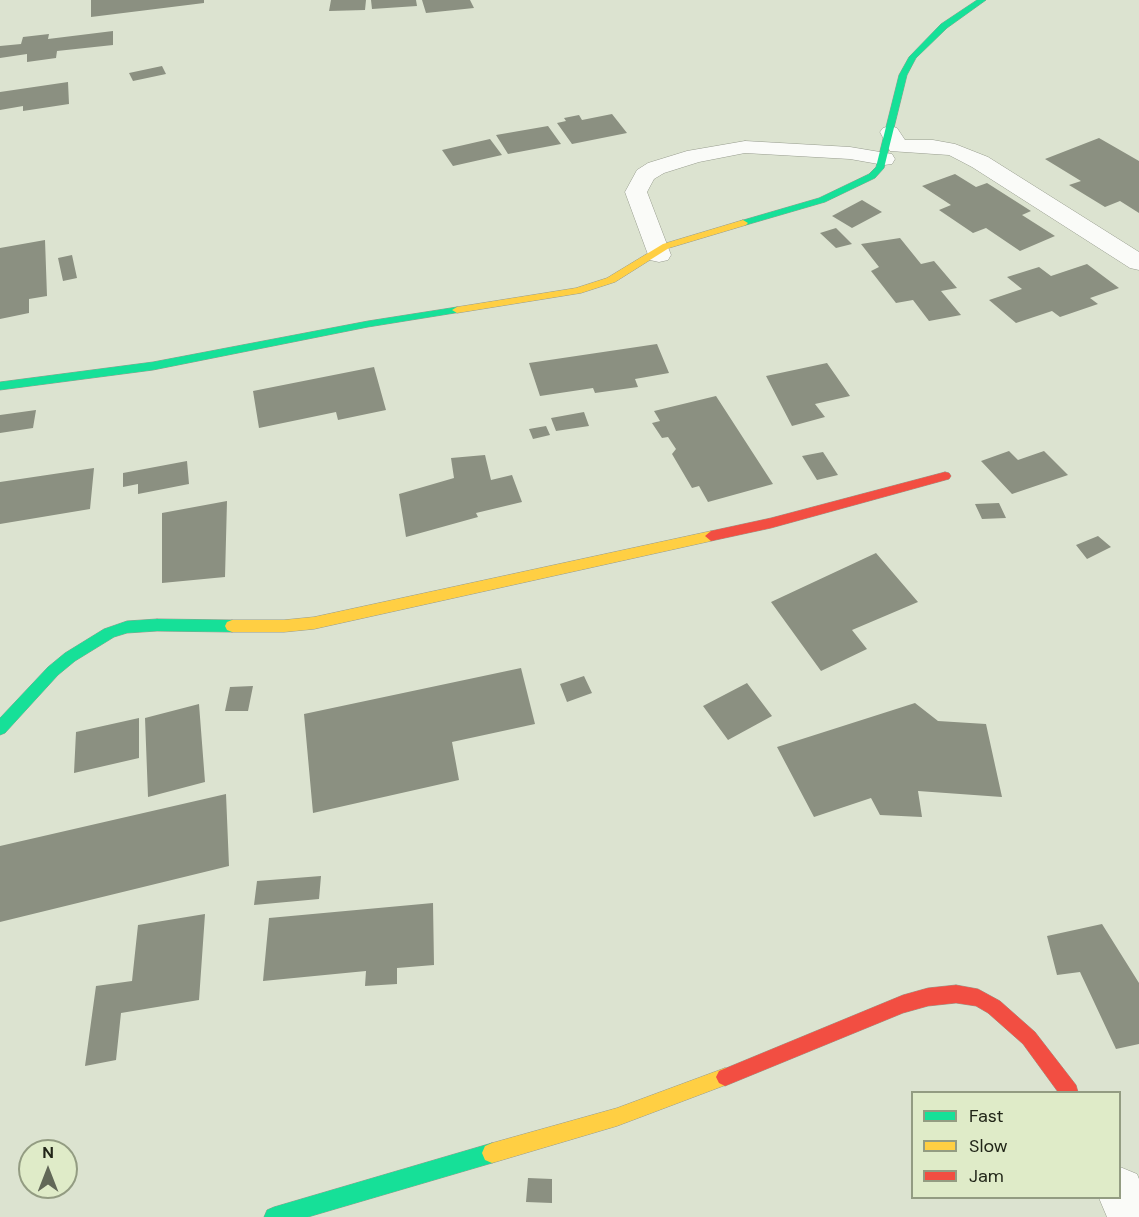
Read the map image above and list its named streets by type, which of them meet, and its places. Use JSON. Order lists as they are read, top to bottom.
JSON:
{
  "legend": ["Fast", "Slow", "Jam"],
  "north": "top"
}
